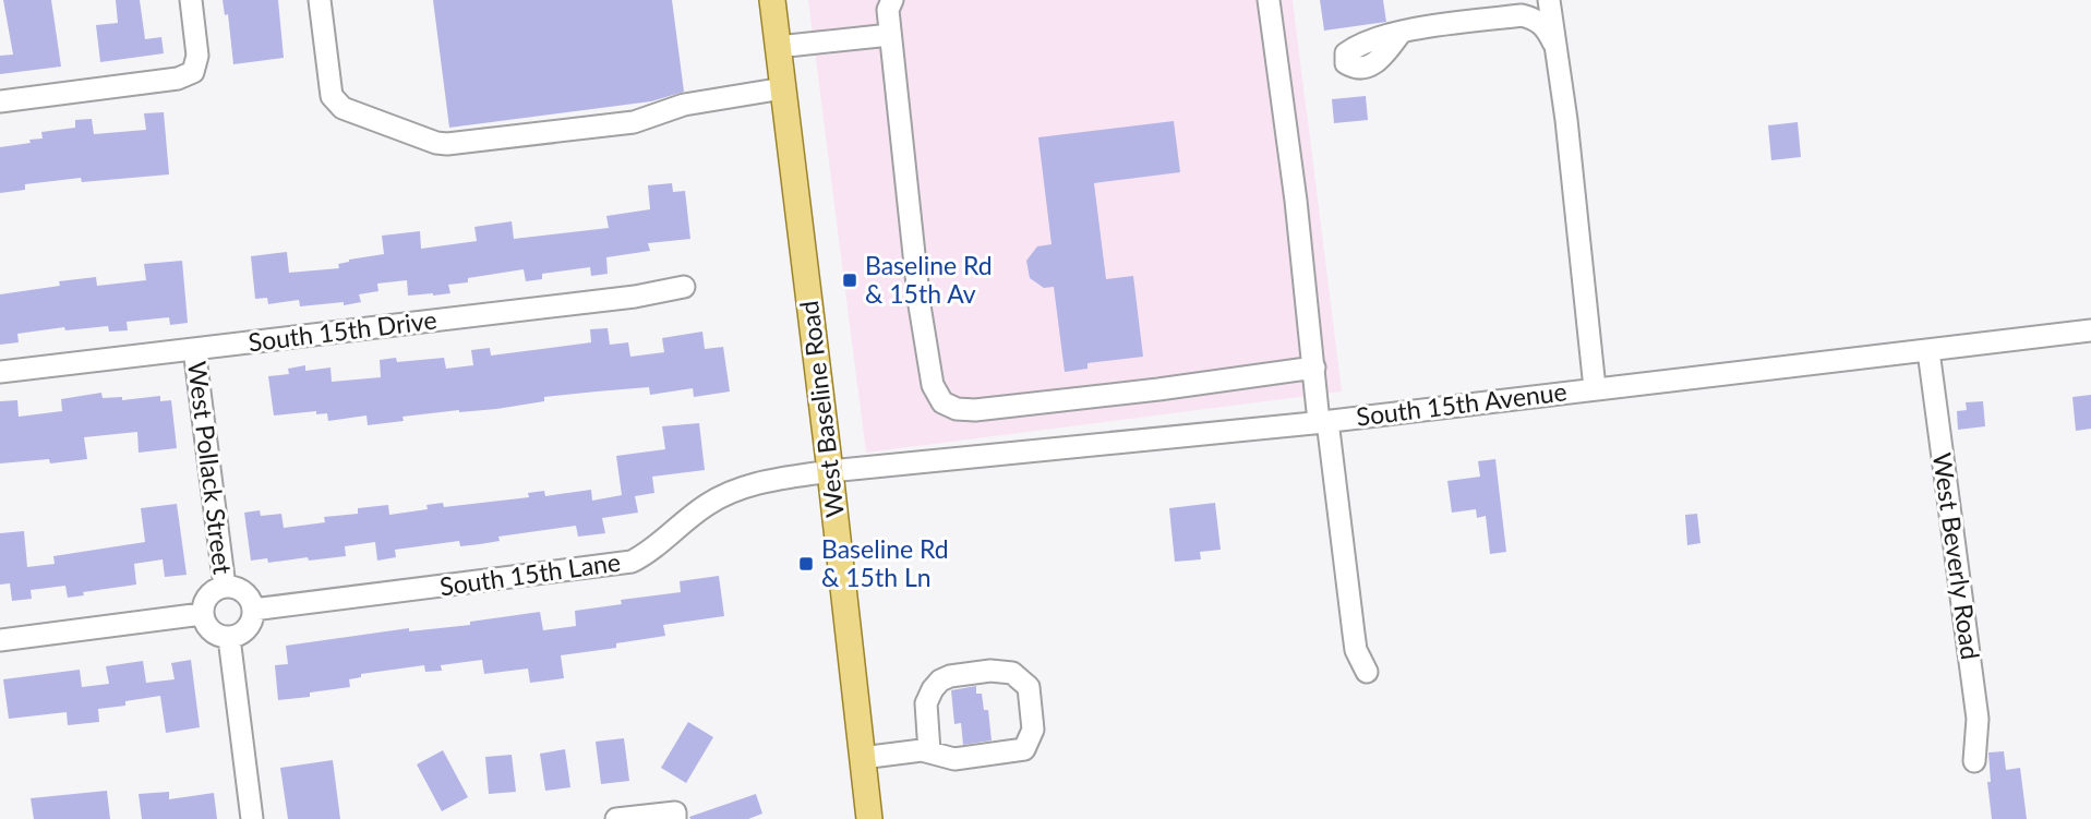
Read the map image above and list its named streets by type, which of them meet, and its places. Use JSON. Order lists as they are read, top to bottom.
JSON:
{
  "streets": {
    "main road": ["West Baseline Road"],
    "street": [
      "South 15th Drive",
      "South 15th Avenue",
      "West Pollack Street",
      "West Beverly Road",
      "South 15th Lane"
    ]
  },
  "crossings": [
    ["South 15th Drive", "West Pollack Street"],
    ["South 15th Avenue", "West Baseline Road"],
    ["South 15th Avenue", "West Beverly Road"],
    ["South 15th Avenue", "South 15th Lane"],
    ["West Baseline Road", "South 15th Lane"],
    ["West Pollack Street", "South 15th Lane"]
  ],
  "places": {
    "transit": ["Baseline Rd & 15th Av", "Baseline Rd & 15th Ln"]
  }
}
